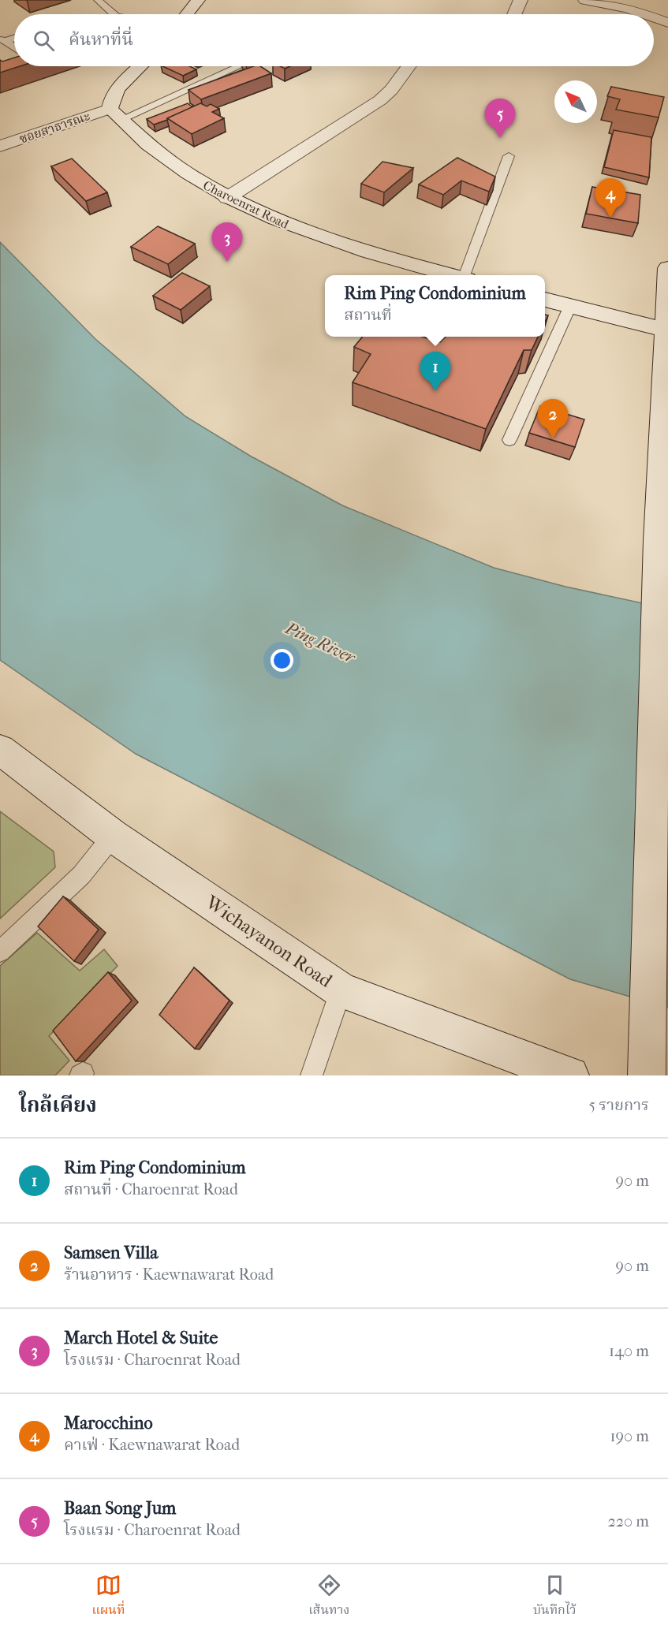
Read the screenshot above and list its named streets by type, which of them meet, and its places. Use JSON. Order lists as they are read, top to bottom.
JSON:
{
  "streets": {
    "street": ["ซอยสาธารณะ", "Charoenrat Road", "Wichayanon Road"]
  },
  "crossings": [
    ["ซอยสาธารณะ", "Charoenrat Road"]
  ],
  "water": ["Ping River"],
  "north": "top left",
  "page": {
    "search": "ค้นหาที่นี่",
    "pins": [
      "5",
      "4",
      "3",
      "1",
      "2"
    ],
    "popup": ["Rim Ping Condominium", "สถานที่"],
    "heading": ["ใกล้เคียง", "5 รายการ"],
    "list": [
      {
        "mark": "1",
        "name": "Rim Ping Condominium",
        "note": "สถานที่ · Charoenrat Road",
        "value": "90 m"
      },
      {
        "mark": "2",
        "name": "Samsen Villa",
        "note": "ร้านอาหาร · Kaewnawarat Road",
        "value": "90 m"
      },
      {
        "mark": "3",
        "name": "March Hotel & Suite",
        "note": "โรงแรม · Charoenrat Road",
        "value": "140 m"
      },
      {
        "mark": "4",
        "name": "Marocchino",
        "note": "คาเฟ่ · Kaewnawarat Road",
        "value": "190 m"
      },
      {
        "mark": "5",
        "name": "Baan Song Jum",
        "note": "โรงแรม · Charoenrat Road",
        "value": "220 m"
      }
    ],
    "nav": ["แผนที่", "เส้นทาง", "บันทึกไว้"]
  }
}
